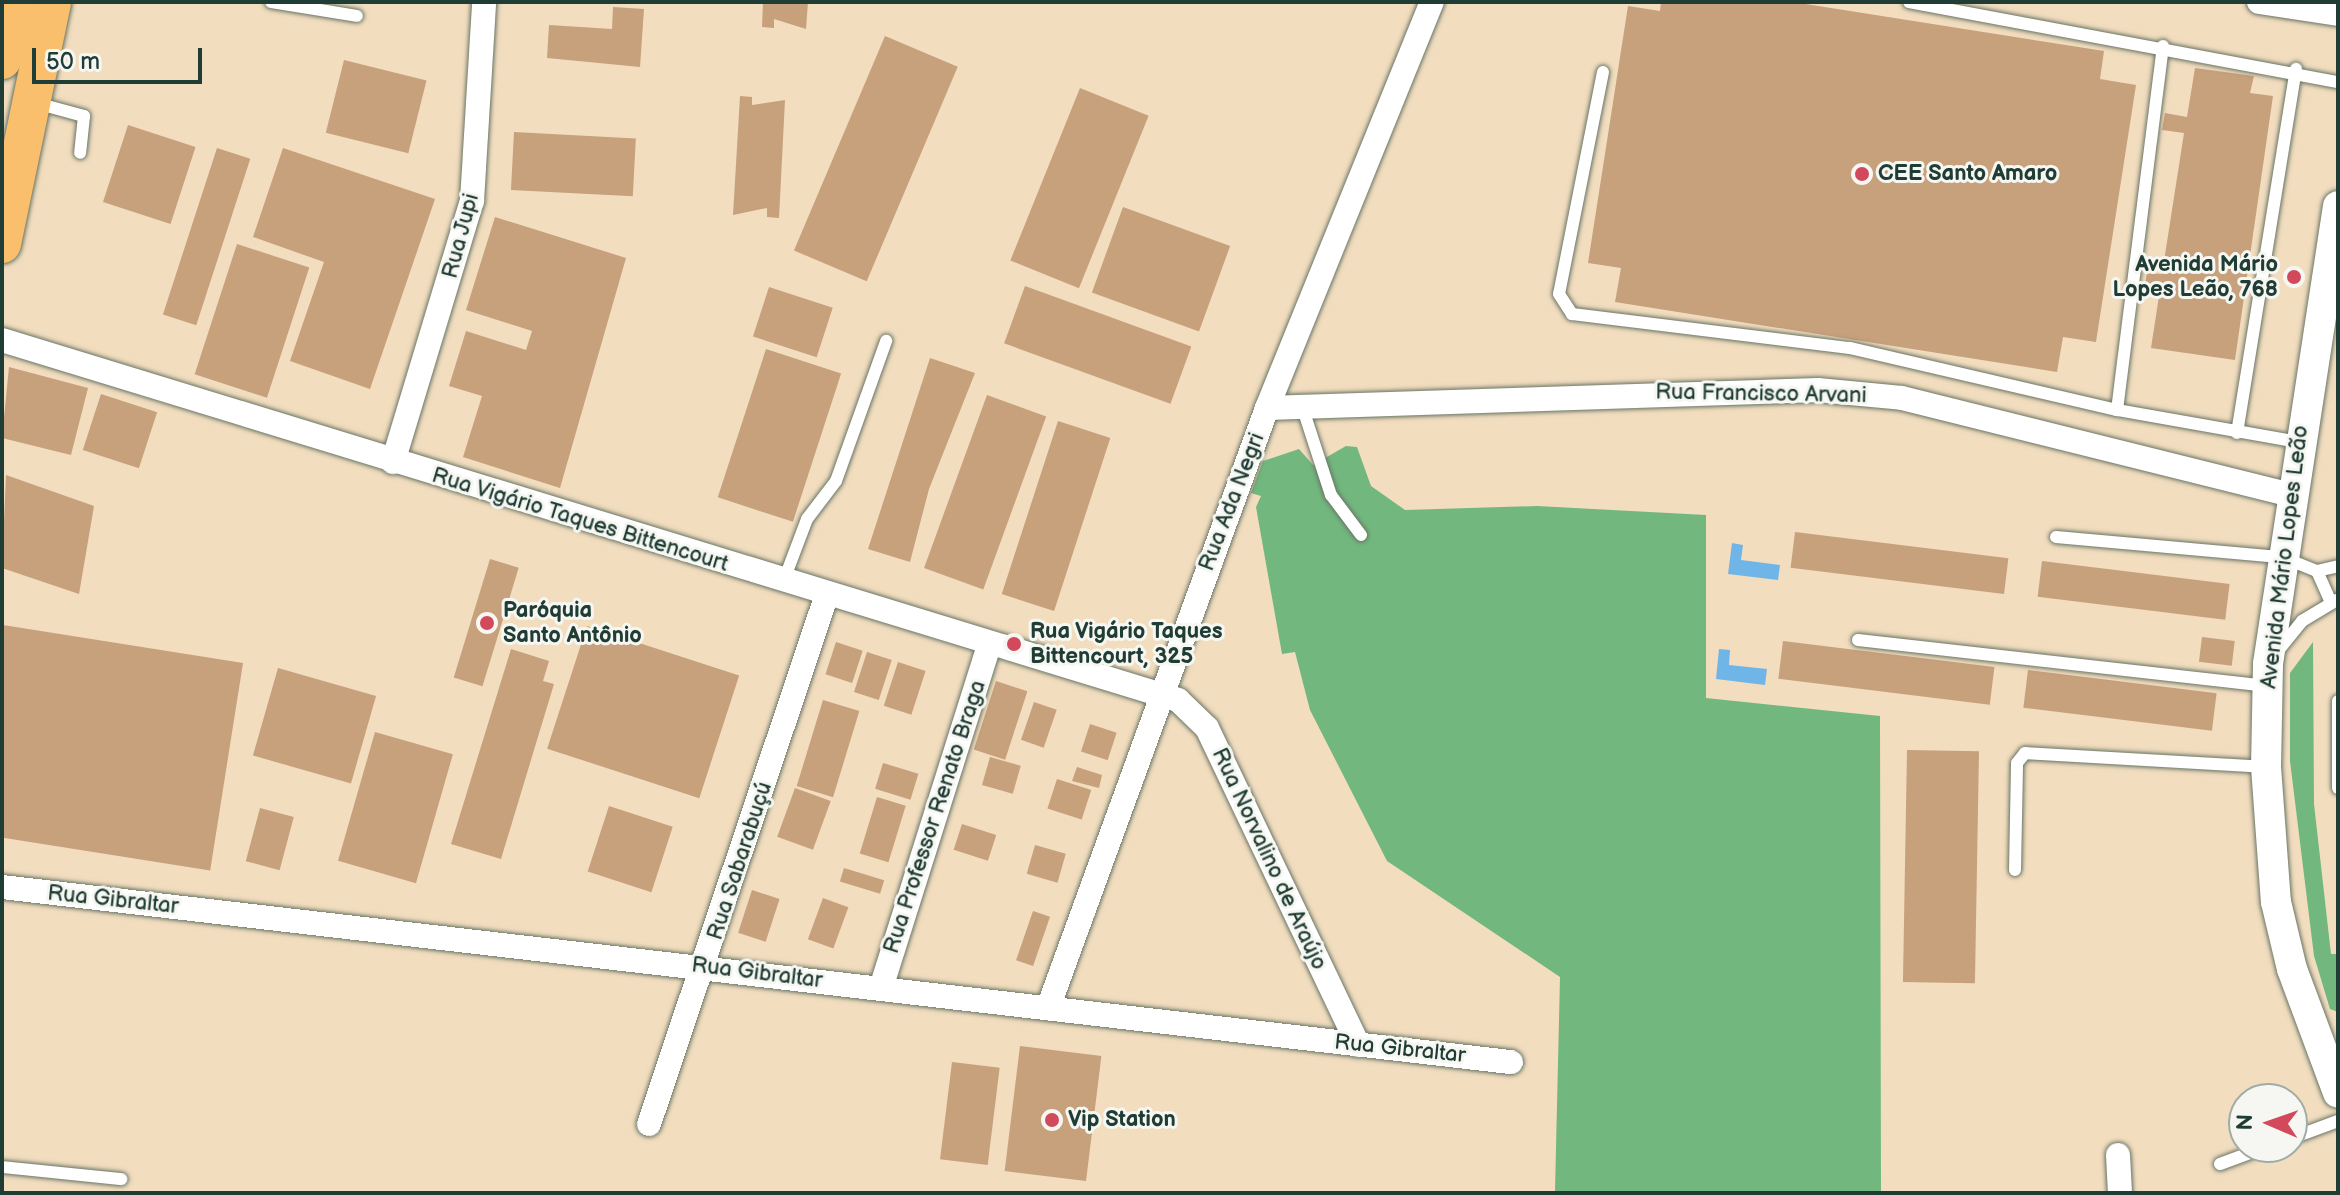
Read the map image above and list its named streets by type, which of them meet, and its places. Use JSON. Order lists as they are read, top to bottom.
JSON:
{
  "streets": {
    "street": [
      "Rua Jupi",
      "Rua Francisco Arvani",
      "Rua Ada Negri",
      "Rua Vigário Taques Bittencourt",
      "Avenida Mário Lopes Leão",
      "Rua Professor Renato Braga",
      "Rua Norvalino de Araújo",
      "Rua Sabarabuçú",
      "Rua Gibraltar"
    ]
  },
  "crossings": [
    ["Rua Jupi", "Rua Vigário Taques Bittencourt"],
    ["Rua Francisco Arvani", "Rua Ada Negri"],
    ["Rua Francisco Arvani", "Avenida Mário Lopes Leão"],
    ["Rua Ada Negri", "Rua Vigário Taques Bittencourt"],
    ["Rua Ada Negri", "Rua Norvalino de Araújo"],
    ["Rua Ada Negri", "Rua Gibraltar"],
    ["Rua Vigário Taques Bittencourt", "Rua Professor Renato Braga"],
    ["Rua Vigário Taques Bittencourt", "Rua Norvalino de Araújo"],
    ["Rua Vigário Taques Bittencourt", "Rua Sabarabuçú"],
    ["Rua Professor Renato Braga", "Rua Gibraltar"],
    ["Rua Norvalino de Araújo", "Rua Gibraltar"],
    ["Rua Sabarabuçú", "Rua Gibraltar"]
  ],
  "places": [
    "CEE Santo Amaro",
    "Avenida Mário Lopes Leão, 768",
    "Paróquia Santo Antônio",
    "Rua Vigário Taques Bittencourt, 325",
    "Vip Station"
  ],
  "scale_bar": "50 m",
  "north": "left"
}
